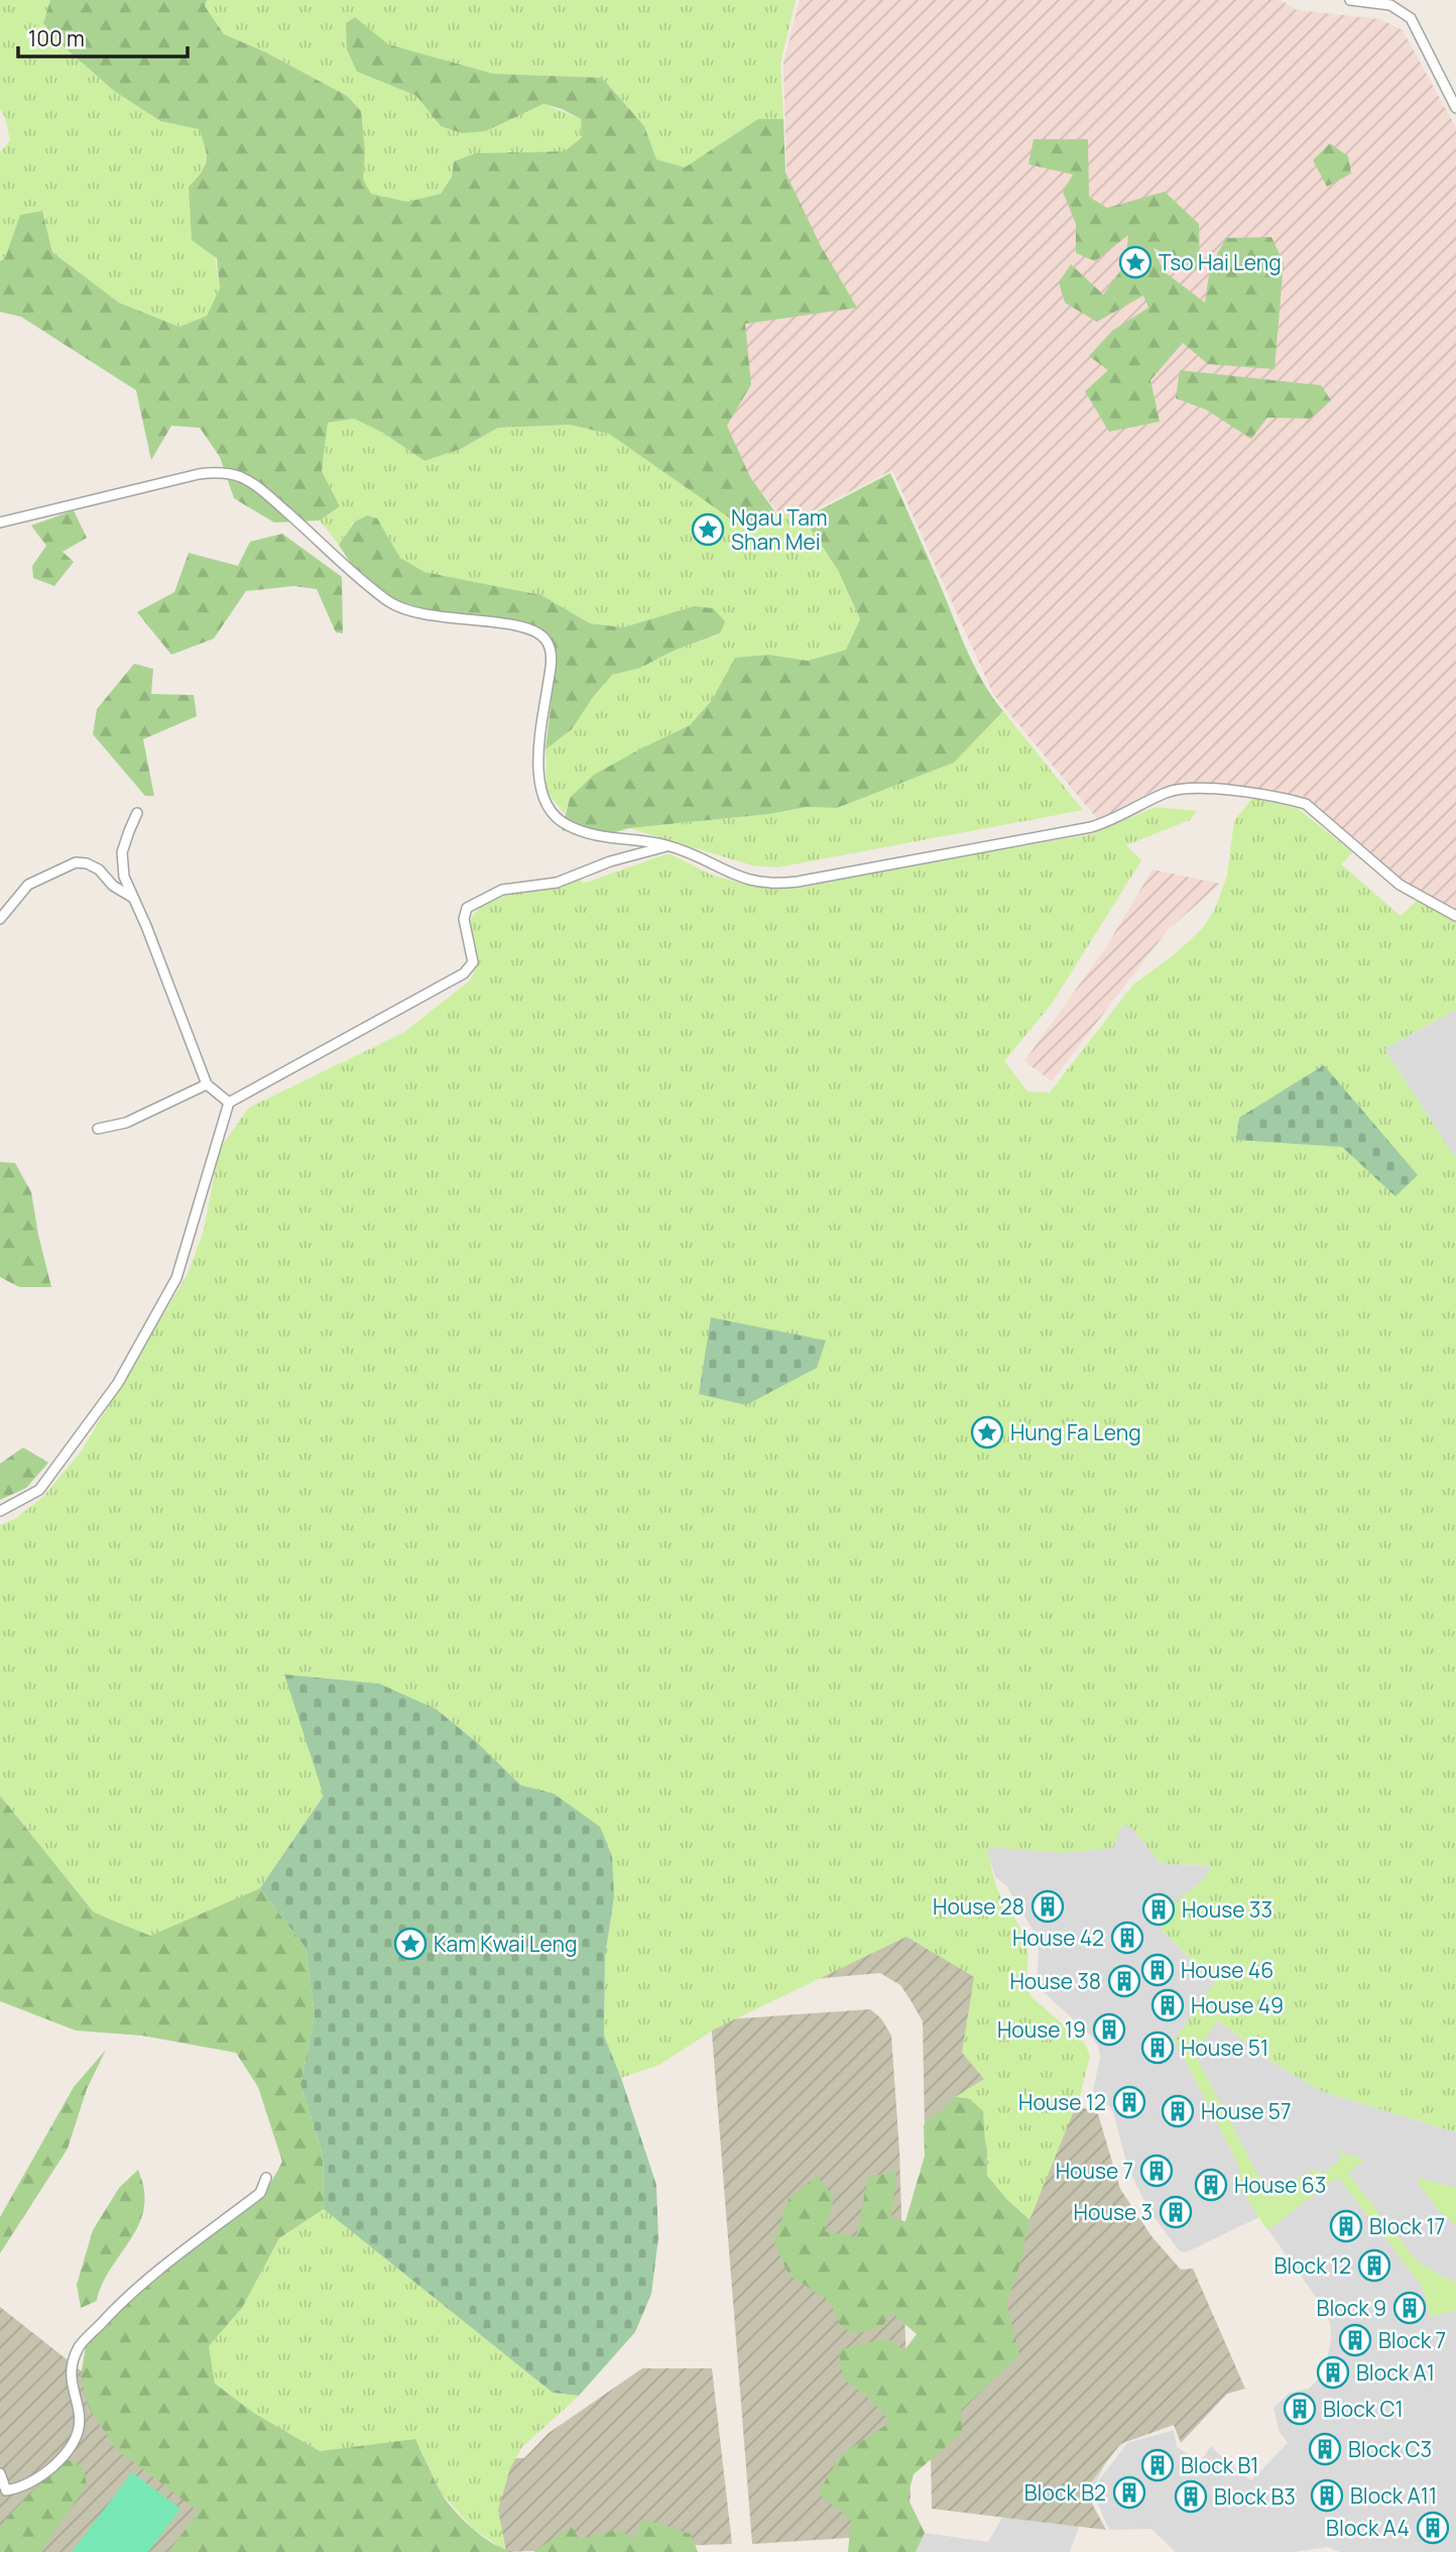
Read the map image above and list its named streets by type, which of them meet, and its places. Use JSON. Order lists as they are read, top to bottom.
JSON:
{
  "places": {
    "place": [
      "Tso Hai Leng",
      "Ngau Tam Shan Mei",
      "Hung Fa Leng",
      "Kam Kwai Leng"
    ],
    "building": [
      "House 28",
      "House 33",
      "House 42",
      "House 46",
      "House 38",
      "House 49",
      "House 19",
      "House 51",
      "House 12",
      "House 57",
      "House 7",
      "House 63",
      "House 3",
      "Block 17",
      "Block 12",
      "Block 9",
      "Block 7",
      "Block A1",
      "Block C1",
      "Block C3",
      "Block B1",
      "Block B2",
      "Block A11",
      "Block B3",
      "Block A4"
    ]
  },
  "scale_bar": "100 m"
}
